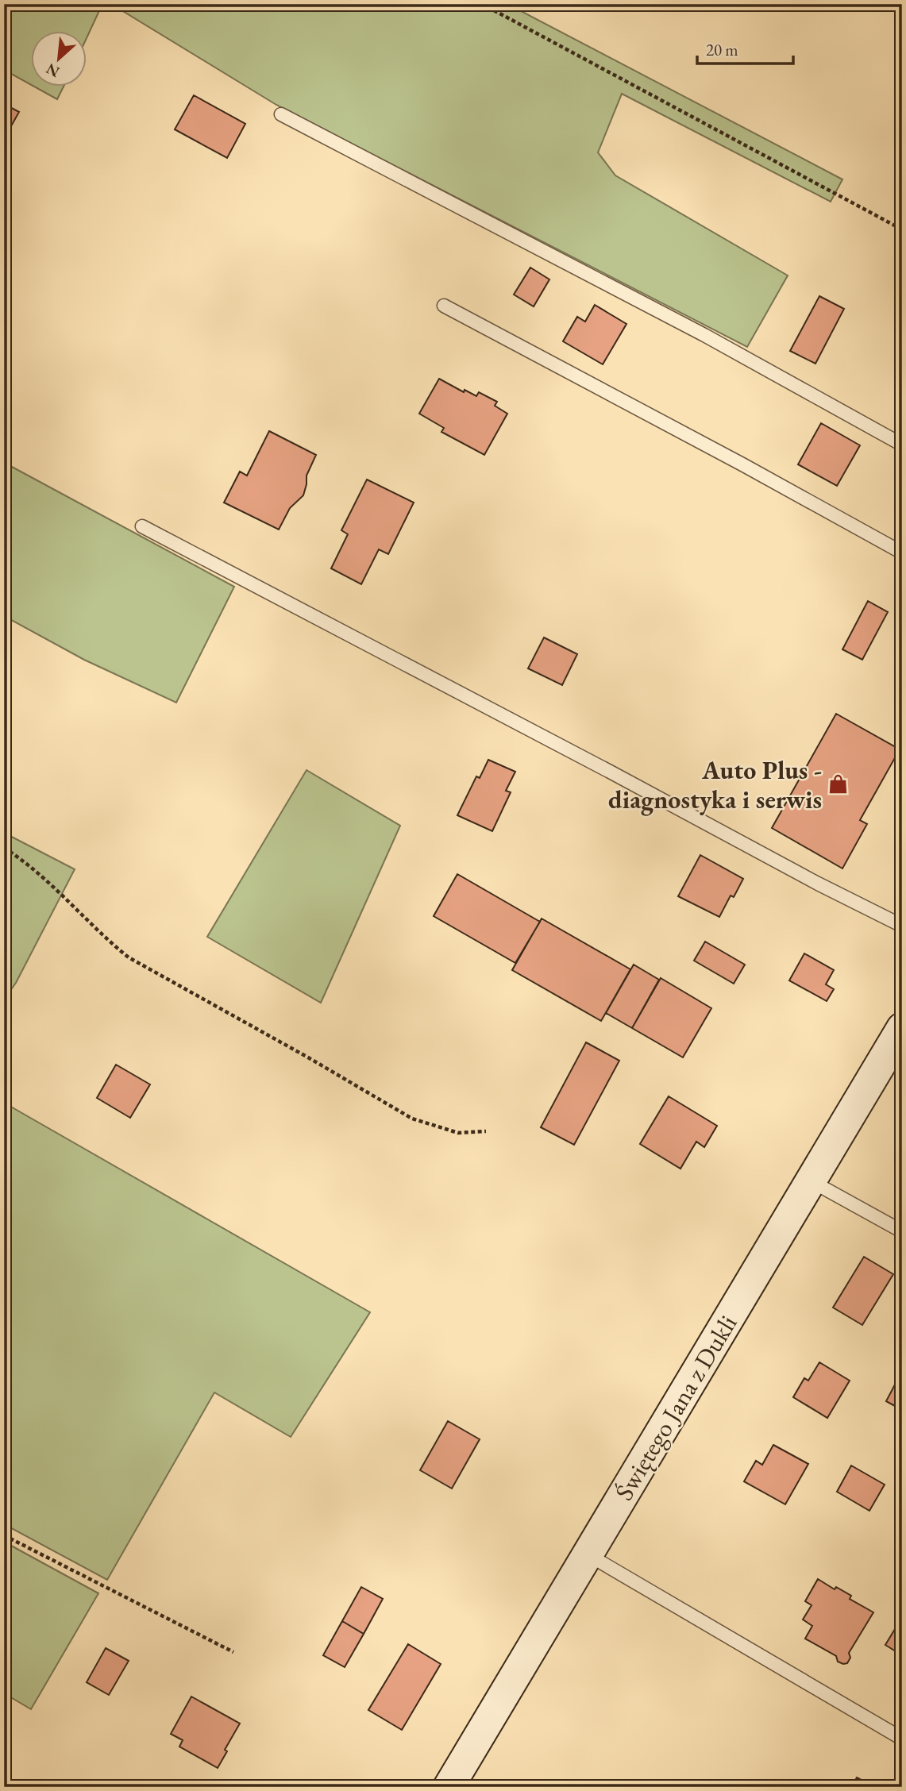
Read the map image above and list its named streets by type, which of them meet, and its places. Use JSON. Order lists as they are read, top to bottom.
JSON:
{
  "streets": {
    "main road": ["Świętego Jana z Dukli"]
  },
  "places": {
    "shop": ["Auto Plus - diagnostyka i serwis"]
  },
  "scale_bar": "20 m",
  "north": "bottom left"
}
